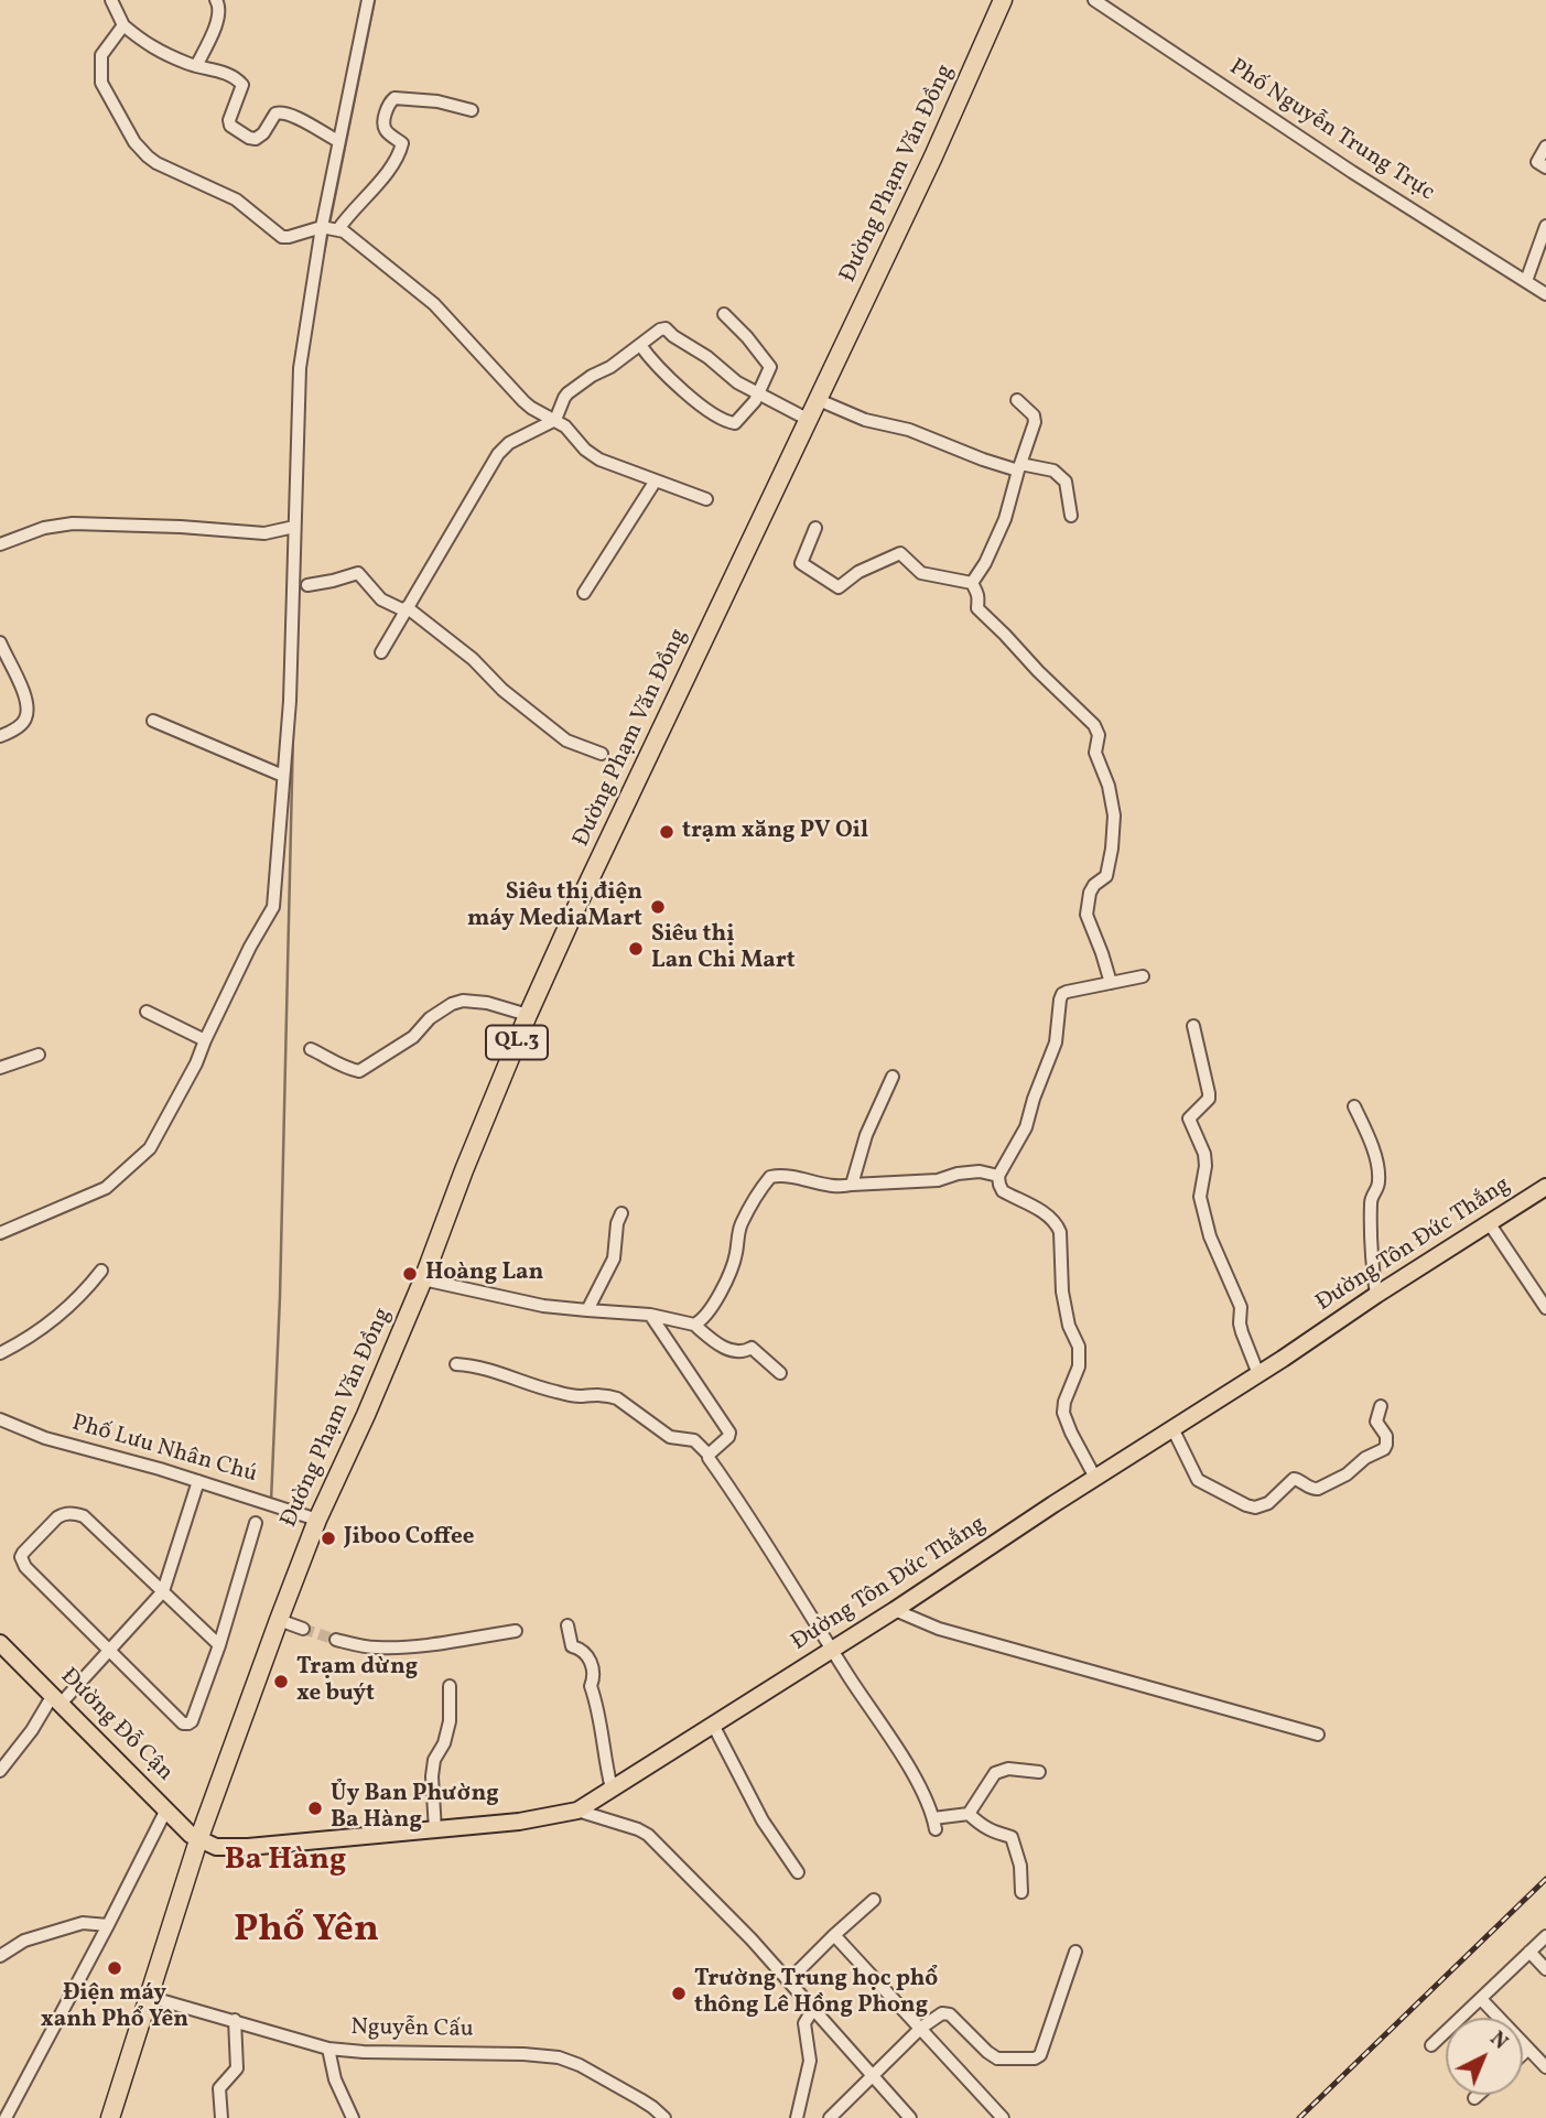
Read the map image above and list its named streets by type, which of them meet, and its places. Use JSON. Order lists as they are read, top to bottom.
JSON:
{
  "streets": {
    "highway": ["Đường Phạm Văn Đồng", "QL.3"],
    "main road": ["Đường Tôn Đức Thắng", "Đường Đỗ Cận"],
    "street": ["Phố Nguyễn Trung Trực", "Phố Lưu Nhân Chú", "Nguyễn Cấu"]
  },
  "crossings": [
    ["Đường Phạm Văn Đồng", "Đường Tôn Đức Thắng"],
    ["Đường Phạm Văn Đồng", "Phố Lưu Nhân Chú"],
    ["Đường Phạm Văn Đồng", "Đường Đỗ Cận"],
    ["Đường Phạm Văn Đồng", "Nguyễn Cấu"],
    ["Đường Tôn Đức Thắng", "Đường Đỗ Cận"]
  ],
  "districts": ["Ba Hàng", "Phổ Yên"],
  "places": [
    "trạm xăng PV Oil",
    "Siêu thị điện máy MediaMart",
    "Siêu thị Lan Chi Mart",
    "Hoàng Lan",
    "Jiboo Coffee",
    "Trạm dừng xe buýt",
    "Ủy Ban Phường Ba Hàng",
    "Điện máy xanh Phổ Yên",
    "Trường Trung học phổ thông Lê Hồng Phong"
  ],
  "north": "top right"
}
